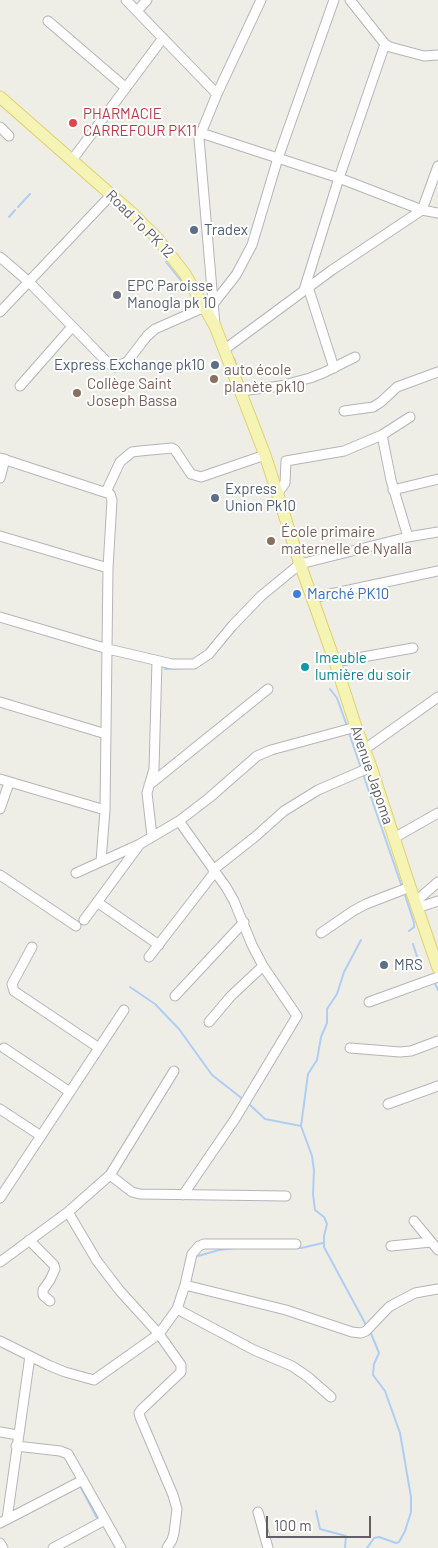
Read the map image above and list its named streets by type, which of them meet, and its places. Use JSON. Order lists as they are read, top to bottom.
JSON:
{
  "streets": {
    "main road": ["Road To PK 12", "Avenue Japoma"]
  },
  "crossings": [
    ["Road To PK 12", "Avenue Japoma"]
  ],
  "places": [
    "PHARMACIE CARREFOUR PK11",
    "Tradex",
    "EPC Paroisse Manogla pk 10",
    "Express Exchange pk10",
    "auto école planète pk10",
    "Collège Saint Joseph Bassa",
    "Express Union Pk10",
    "École primaire maternelle de Nyalla",
    "Marché PK10",
    "Imeuble lumière du soir",
    "MRS"
  ],
  "scale_bar": "100 m"
}
